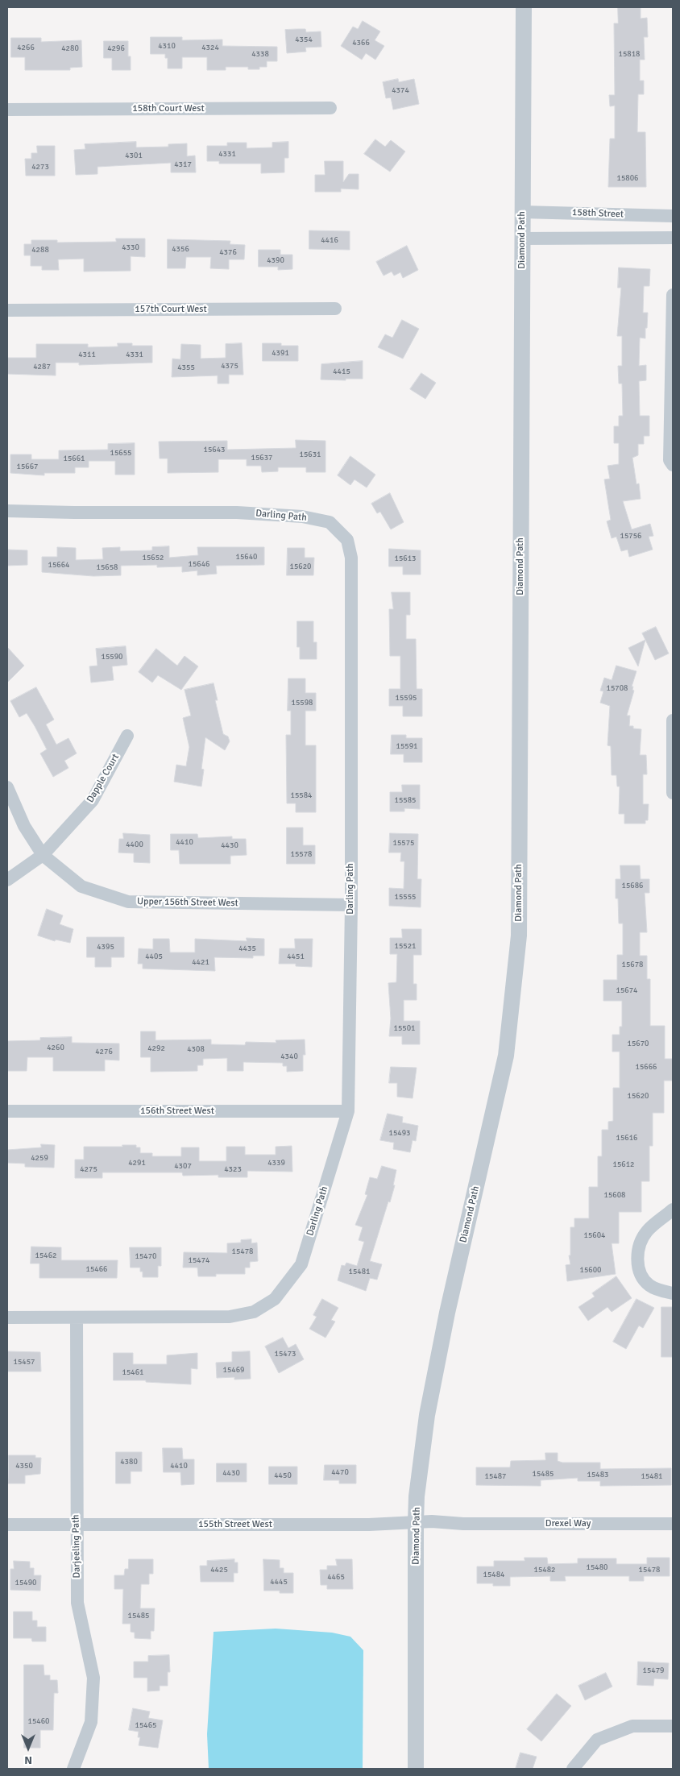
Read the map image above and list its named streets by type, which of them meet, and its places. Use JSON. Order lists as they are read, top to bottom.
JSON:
{
  "streets": {
    "street": [
      "158th Court West",
      "158th Street",
      "Diamond Path",
      "157th Court West",
      "Darling Path",
      "Dapple Court",
      "Upper 156th Street West",
      "156th Street West",
      "Drexel Way",
      "155th Street West",
      "Darjeeling Path"
    ]
  },
  "crossings": [
    ["158th Street", "Diamond Path"],
    ["Diamond Path", "155th Street West"],
    ["Darling Path", "Upper 156th Street West"],
    ["Darling Path", "156th Street West"],
    ["Darling Path", "Darjeeling Path"],
    ["Dapple Court", "Upper 156th Street West"],
    ["Drexel Way", "155th Street West"],
    ["155th Street West", "Darjeeling Path"]
  ],
  "house_numbers": [
    "4354",
    "4366",
    "4310",
    "4266",
    "4324",
    "4280",
    "4296",
    "4338",
    "15818",
    "4374",
    "4331",
    "4301",
    "4317",
    "4273",
    "15806",
    "4416",
    "4330",
    "4356",
    "4288",
    "4376",
    "4390",
    "4391",
    "4311",
    "4331",
    "4375",
    "4287",
    "4355",
    "4415",
    "15643",
    "15655",
    "15631",
    "15637",
    "15661",
    "15667",
    "15756",
    "15640",
    "15652",
    "15613",
    "15646",
    "15664",
    "15620",
    "15658",
    "15590",
    "15708",
    "15595",
    "15598",
    "15591",
    "15584",
    "15585",
    "4410",
    "15575",
    "4400",
    "4430",
    "15578",
    "15686",
    "15555",
    "15521",
    "4395",
    "4435",
    "4405",
    "4451",
    "4421",
    "15678",
    "15674",
    "15501",
    "15670",
    "4260",
    "4292",
    "4308",
    "4276",
    "4340",
    "15666",
    "15620",
    "15493",
    "15616",
    "4259",
    "4291",
    "4339",
    "15612",
    "4307",
    "4275",
    "4323",
    "15608",
    "15604",
    "15478",
    "15462",
    "15470",
    "15474",
    "15466",
    "15600",
    "15481",
    "15473",
    "15457",
    "15469",
    "15461",
    "4380",
    "4350",
    "4410",
    "4470",
    "4430",
    "15485",
    "15483",
    "4450",
    "15487",
    "15481",
    "15480",
    "4425",
    "15482",
    "15478",
    "15484",
    "4465",
    "4445",
    "15490",
    "15485",
    "15479",
    "15460",
    "15465"
  ],
  "north": "bottom"
}
